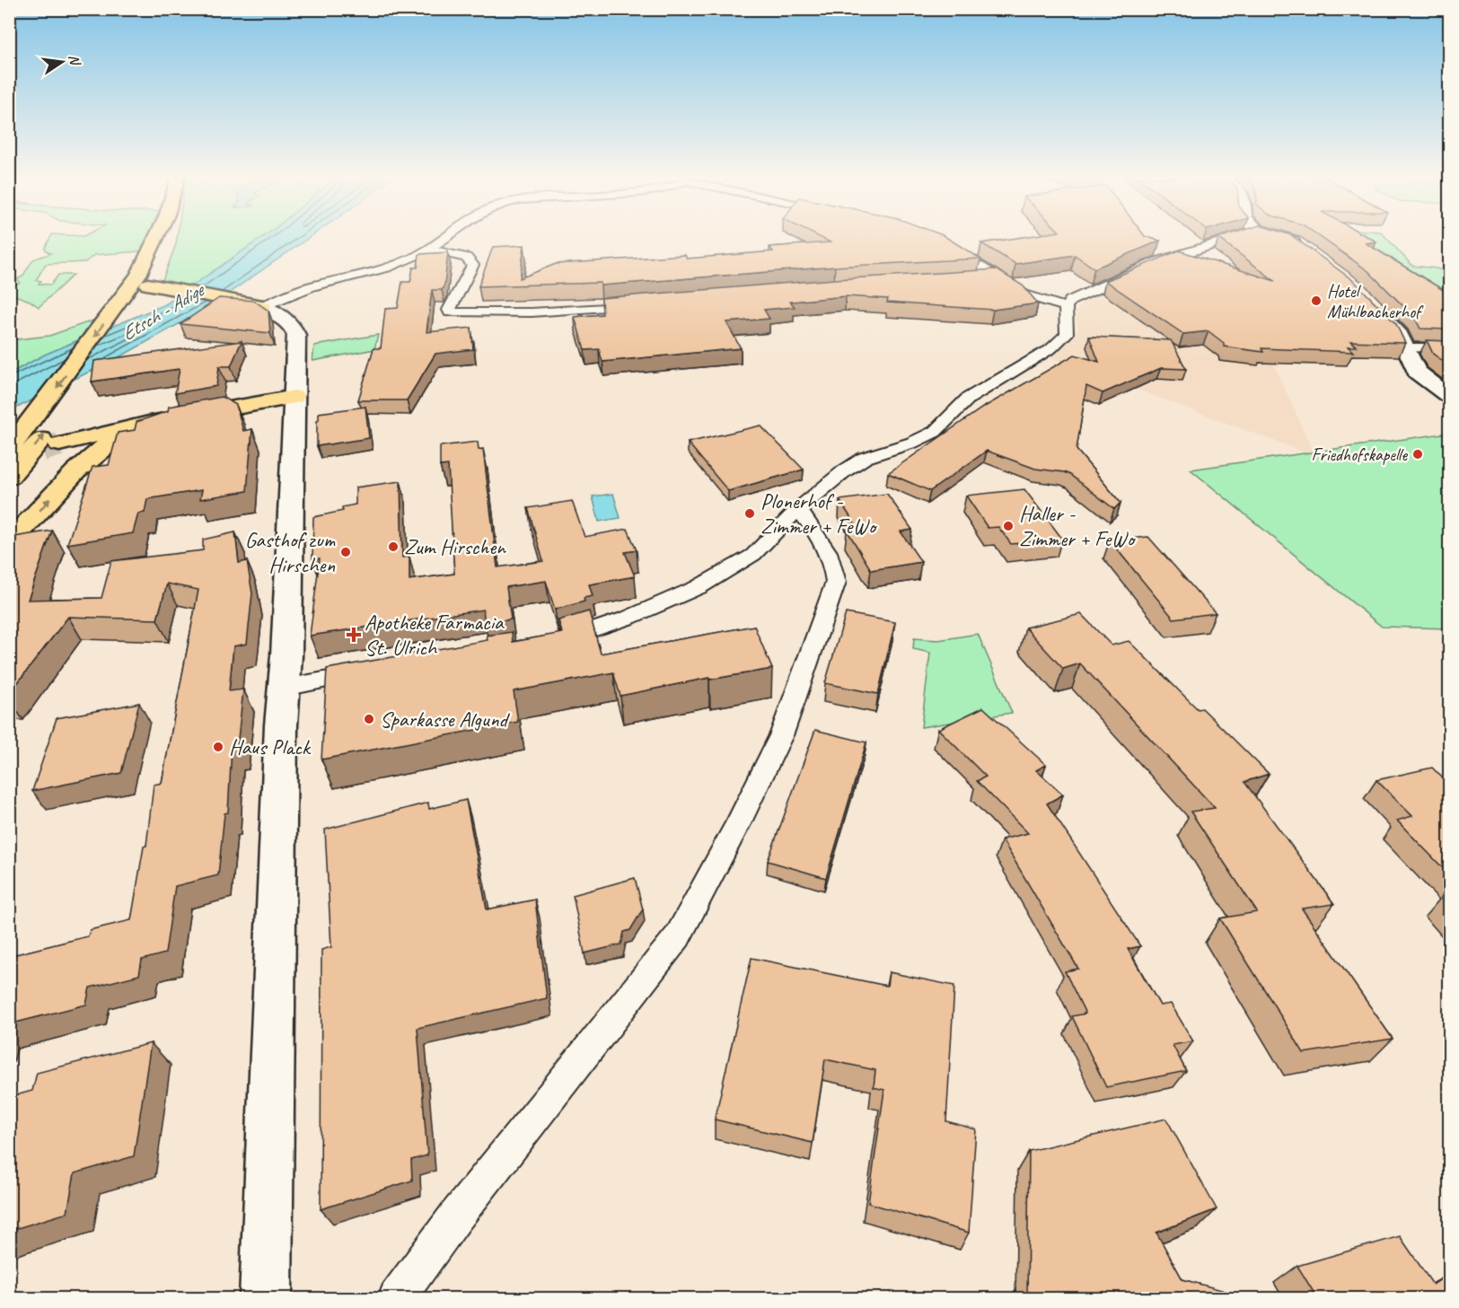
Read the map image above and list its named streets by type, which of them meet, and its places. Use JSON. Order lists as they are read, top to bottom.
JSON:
{
  "water": ["Etsch - Adige"],
  "places": {
    "other": [
      "Hotel Mühlbacherhof",
      "Friedhofskapelle",
      "Plonerhof - Zimmer + FeWo",
      "Haller - Zimmer + FeWo",
      "Zum Hirschen",
      "Gasthof zum Hirschen",
      "Sparkasse Algund",
      "Haus Plack"
    ],
    "health": ["Apotheke Farmacia St. Ulrich"]
  },
  "north": "right"
}
